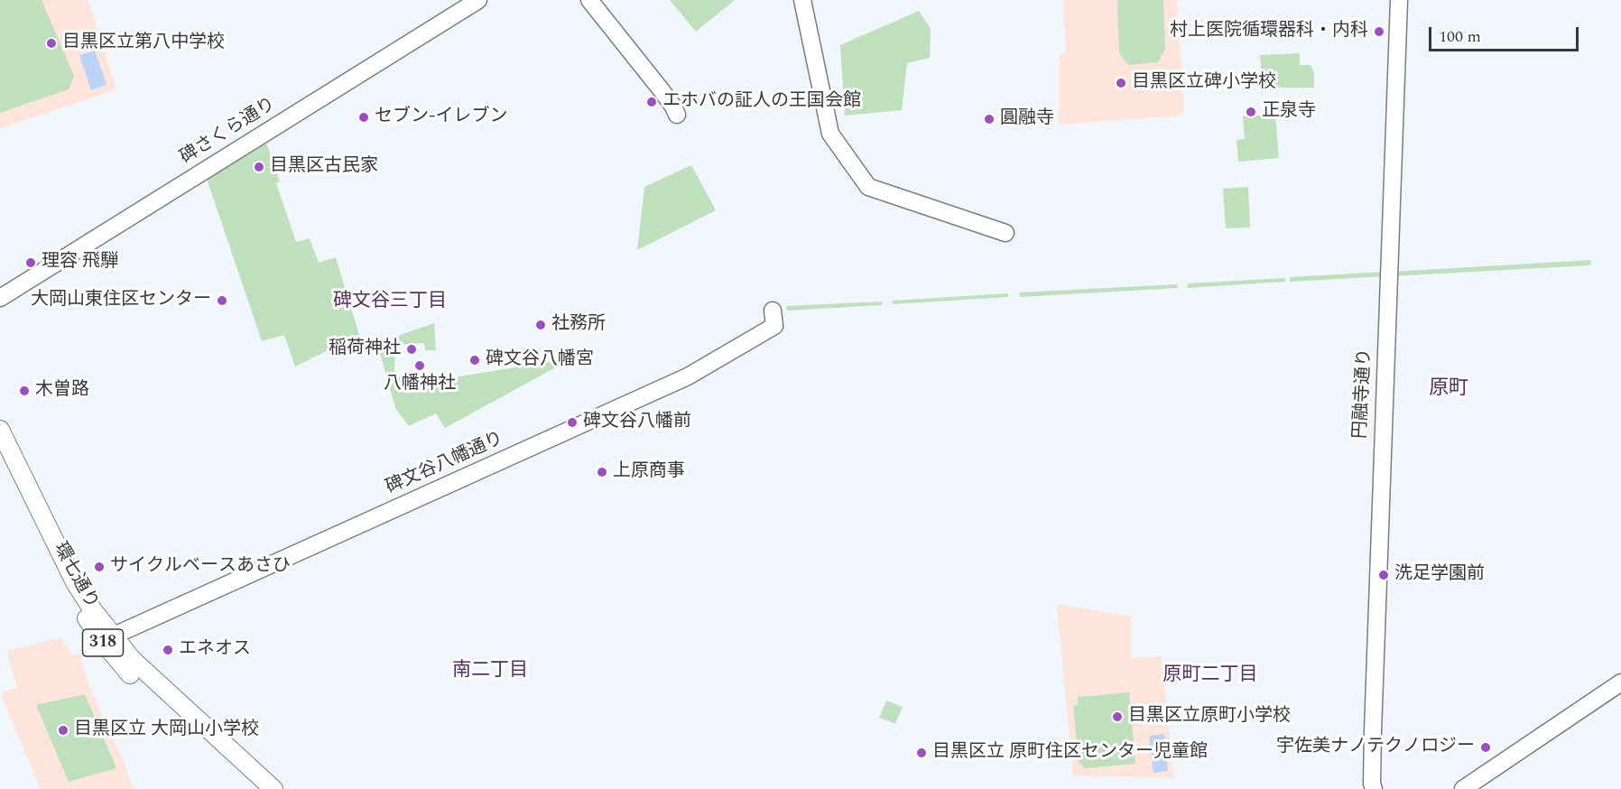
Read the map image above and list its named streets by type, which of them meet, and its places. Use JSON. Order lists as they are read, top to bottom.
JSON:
{
  "streets": {
    "main road": ["環七通り", "318"],
    "street": ["碑さくら通り", "円融寺通り", "碑文谷八幡通り"]
  },
  "crossings": [
    ["碑文谷八幡通り", "環七通り"]
  ],
  "districts": [
    "碑文谷三丁目",
    "原町",
    "南二丁目",
    "原町二丁目"
  ],
  "places": [
    "村上医院循環器科・内科",
    "目黒区立第八中学校",
    "目黒区立碑小学校",
    "エホバの証人の王国会館",
    "正泉寺",
    "セブン-イレブン",
    "圓融寺",
    "目黒区古民家",
    "理容 飛騨",
    "大岡山東住区センター",
    "社務所",
    "稲荷神社",
    "碑文谷八幡宮",
    "八幡神社",
    "木曽路",
    "碑文谷八幡前",
    "上原商事",
    "サイクルベースあさひ",
    "洗足学園前",
    "エネオス",
    "目黒区立原町小学校",
    "目黒区立 大岡山小学校",
    "宇佐美ナノテクノロジー",
    "目黒区立 原町住区センター児童館"
  ],
  "scale_bar": "100 m"
}
